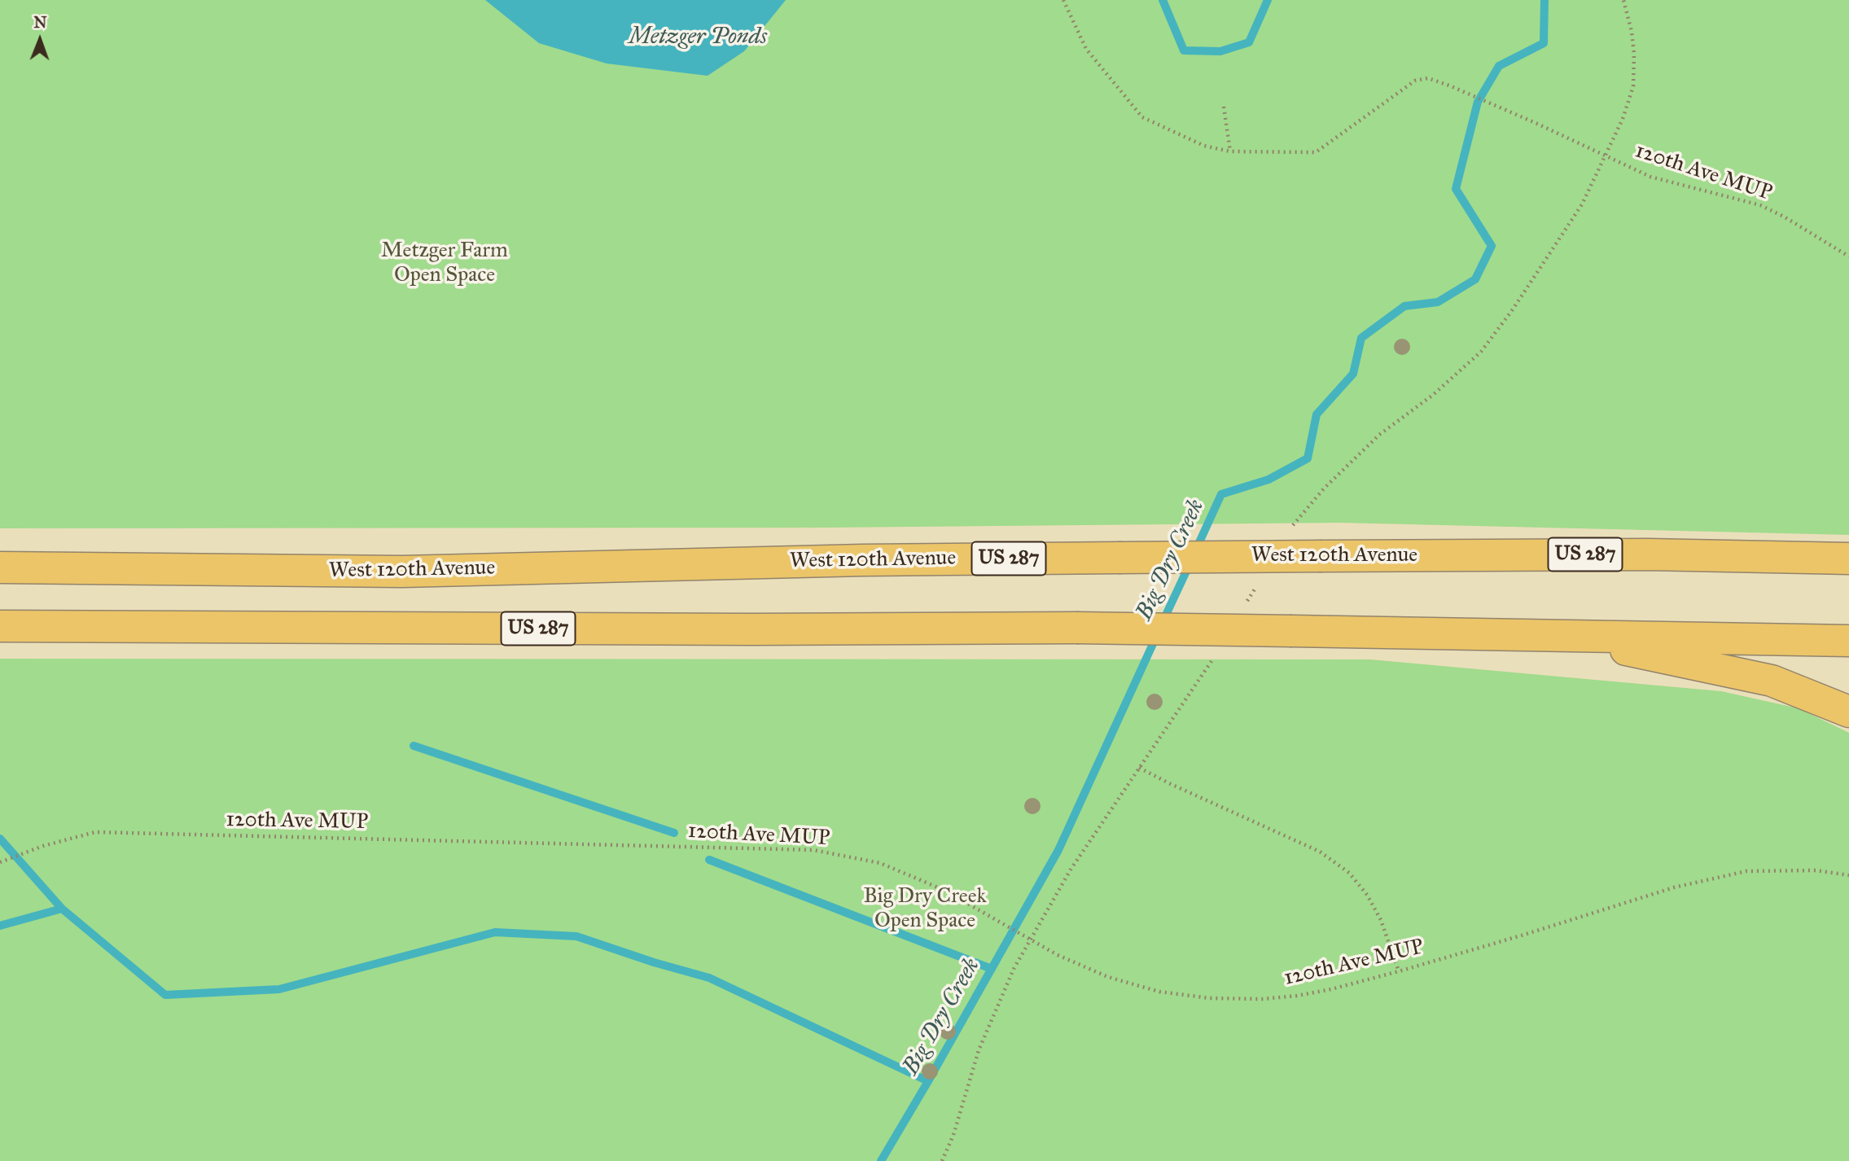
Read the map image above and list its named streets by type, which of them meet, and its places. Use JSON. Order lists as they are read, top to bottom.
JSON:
{
  "streets": {
    "main road": ["US 287", "West 120th Avenue"],
    "path": ["120th Ave MUP"]
  },
  "water": ["Metzger Ponds", "Big Dry Creek"],
  "parks": ["Metzger Farm Open Space", "Big Dry Creek Open Space"],
  "north": "top"
}
